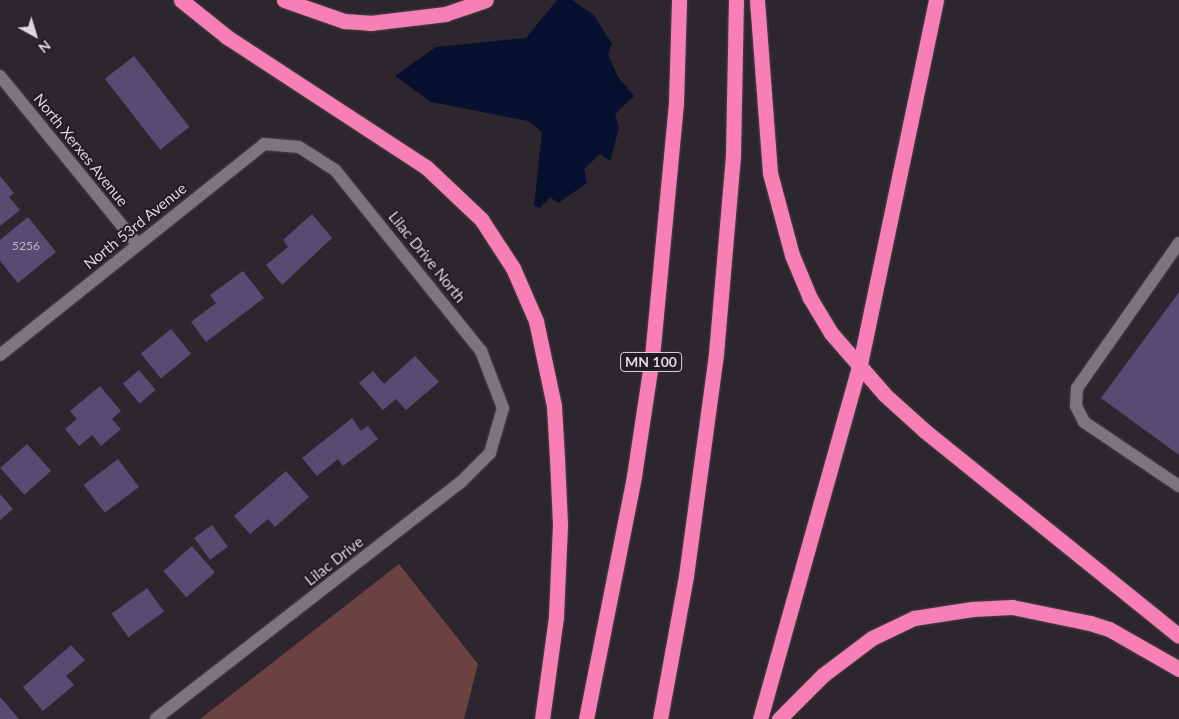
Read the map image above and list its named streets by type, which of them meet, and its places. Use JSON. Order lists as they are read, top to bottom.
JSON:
{
  "streets": {
    "highway": ["MN 100"],
    "street": [
      "North Xerxes Avenue",
      "North 53rd Avenue",
      "Lilac Drive North",
      "Lilac Drive"
    ]
  },
  "crossings": [
    ["North Xerxes Avenue", "North 53rd Avenue"],
    ["North 53rd Avenue", "Lilac Drive North"],
    ["Lilac Drive North", "Lilac Drive"]
  ],
  "house_numbers": ["5256"],
  "north": "bottom right"
}
